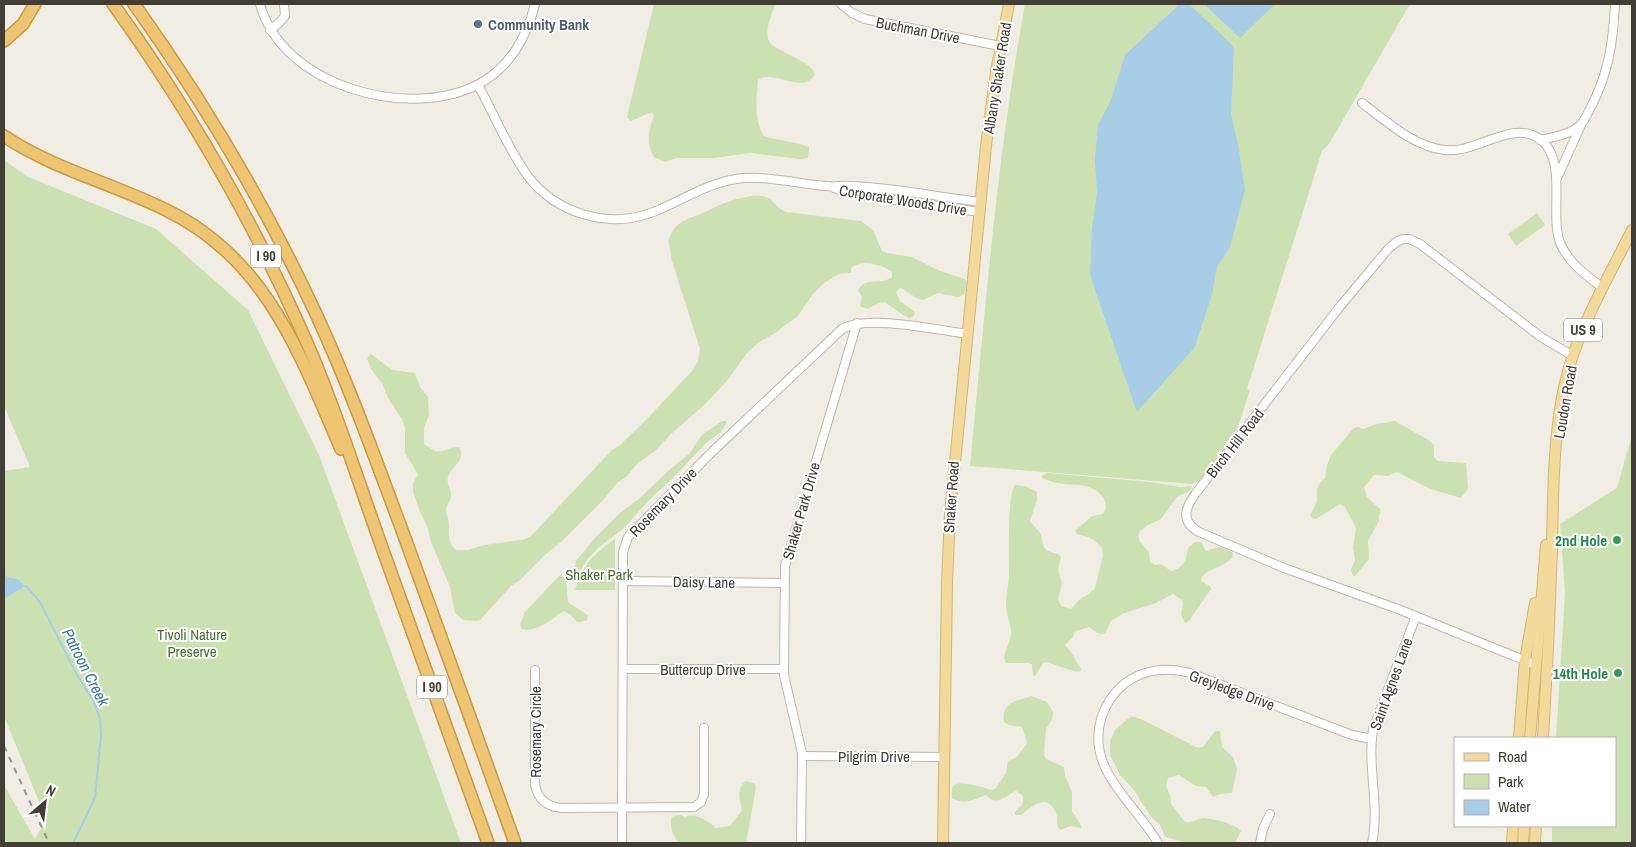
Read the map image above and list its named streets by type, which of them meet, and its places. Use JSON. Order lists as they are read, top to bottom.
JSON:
{
  "streets": {
    "highway": ["I 90"],
    "main road": [
      "Albany Shaker Road",
      "US 9",
      "Loudon Road",
      "Shaker Road"
    ],
    "street": [
      "Buchman Drive",
      "Corporate Woods Drive",
      "Birch Hill Road",
      "Rosemary Drive",
      "Shaker Park Drive",
      "Daisy Lane",
      "Buttercup Drive",
      "Saint Agnes Lane",
      "Greyledge Drive",
      "Rosemary Circle",
      "Pilgrim Drive"
    ]
  },
  "crossings": [
    ["Buchman Drive", "Albany Shaker Road"],
    ["Albany Shaker Road", "Shaker Road"],
    ["Corporate Woods Drive", "Shaker Road"],
    ["US 9", "Loudon Road"],
    ["US 9", "Birch Hill Road"],
    ["Loudon Road", "Birch Hill Road"],
    ["Birch Hill Road", "Saint Agnes Lane"],
    ["Shaker Road", "Pilgrim Drive"],
    ["Rosemary Drive", "Shaker Park Drive"],
    ["Rosemary Drive", "Daisy Lane"],
    ["Rosemary Drive", "Buttercup Drive"],
    ["Rosemary Drive", "Rosemary Circle"],
    ["Shaker Park Drive", "Daisy Lane"],
    ["Shaker Park Drive", "Buttercup Drive"],
    ["Shaker Park Drive", "Pilgrim Drive"],
    ["Saint Agnes Lane", "Greyledge Drive"]
  ],
  "water": ["Patroon Creek"],
  "parks": ["Shaker Park", "Tivoli Nature Preserve"],
  "places": ["Community Bank", "2nd Hole", "14th Hole"],
  "legend": ["Road", "Park", "Water"],
  "north": "top right"
}
